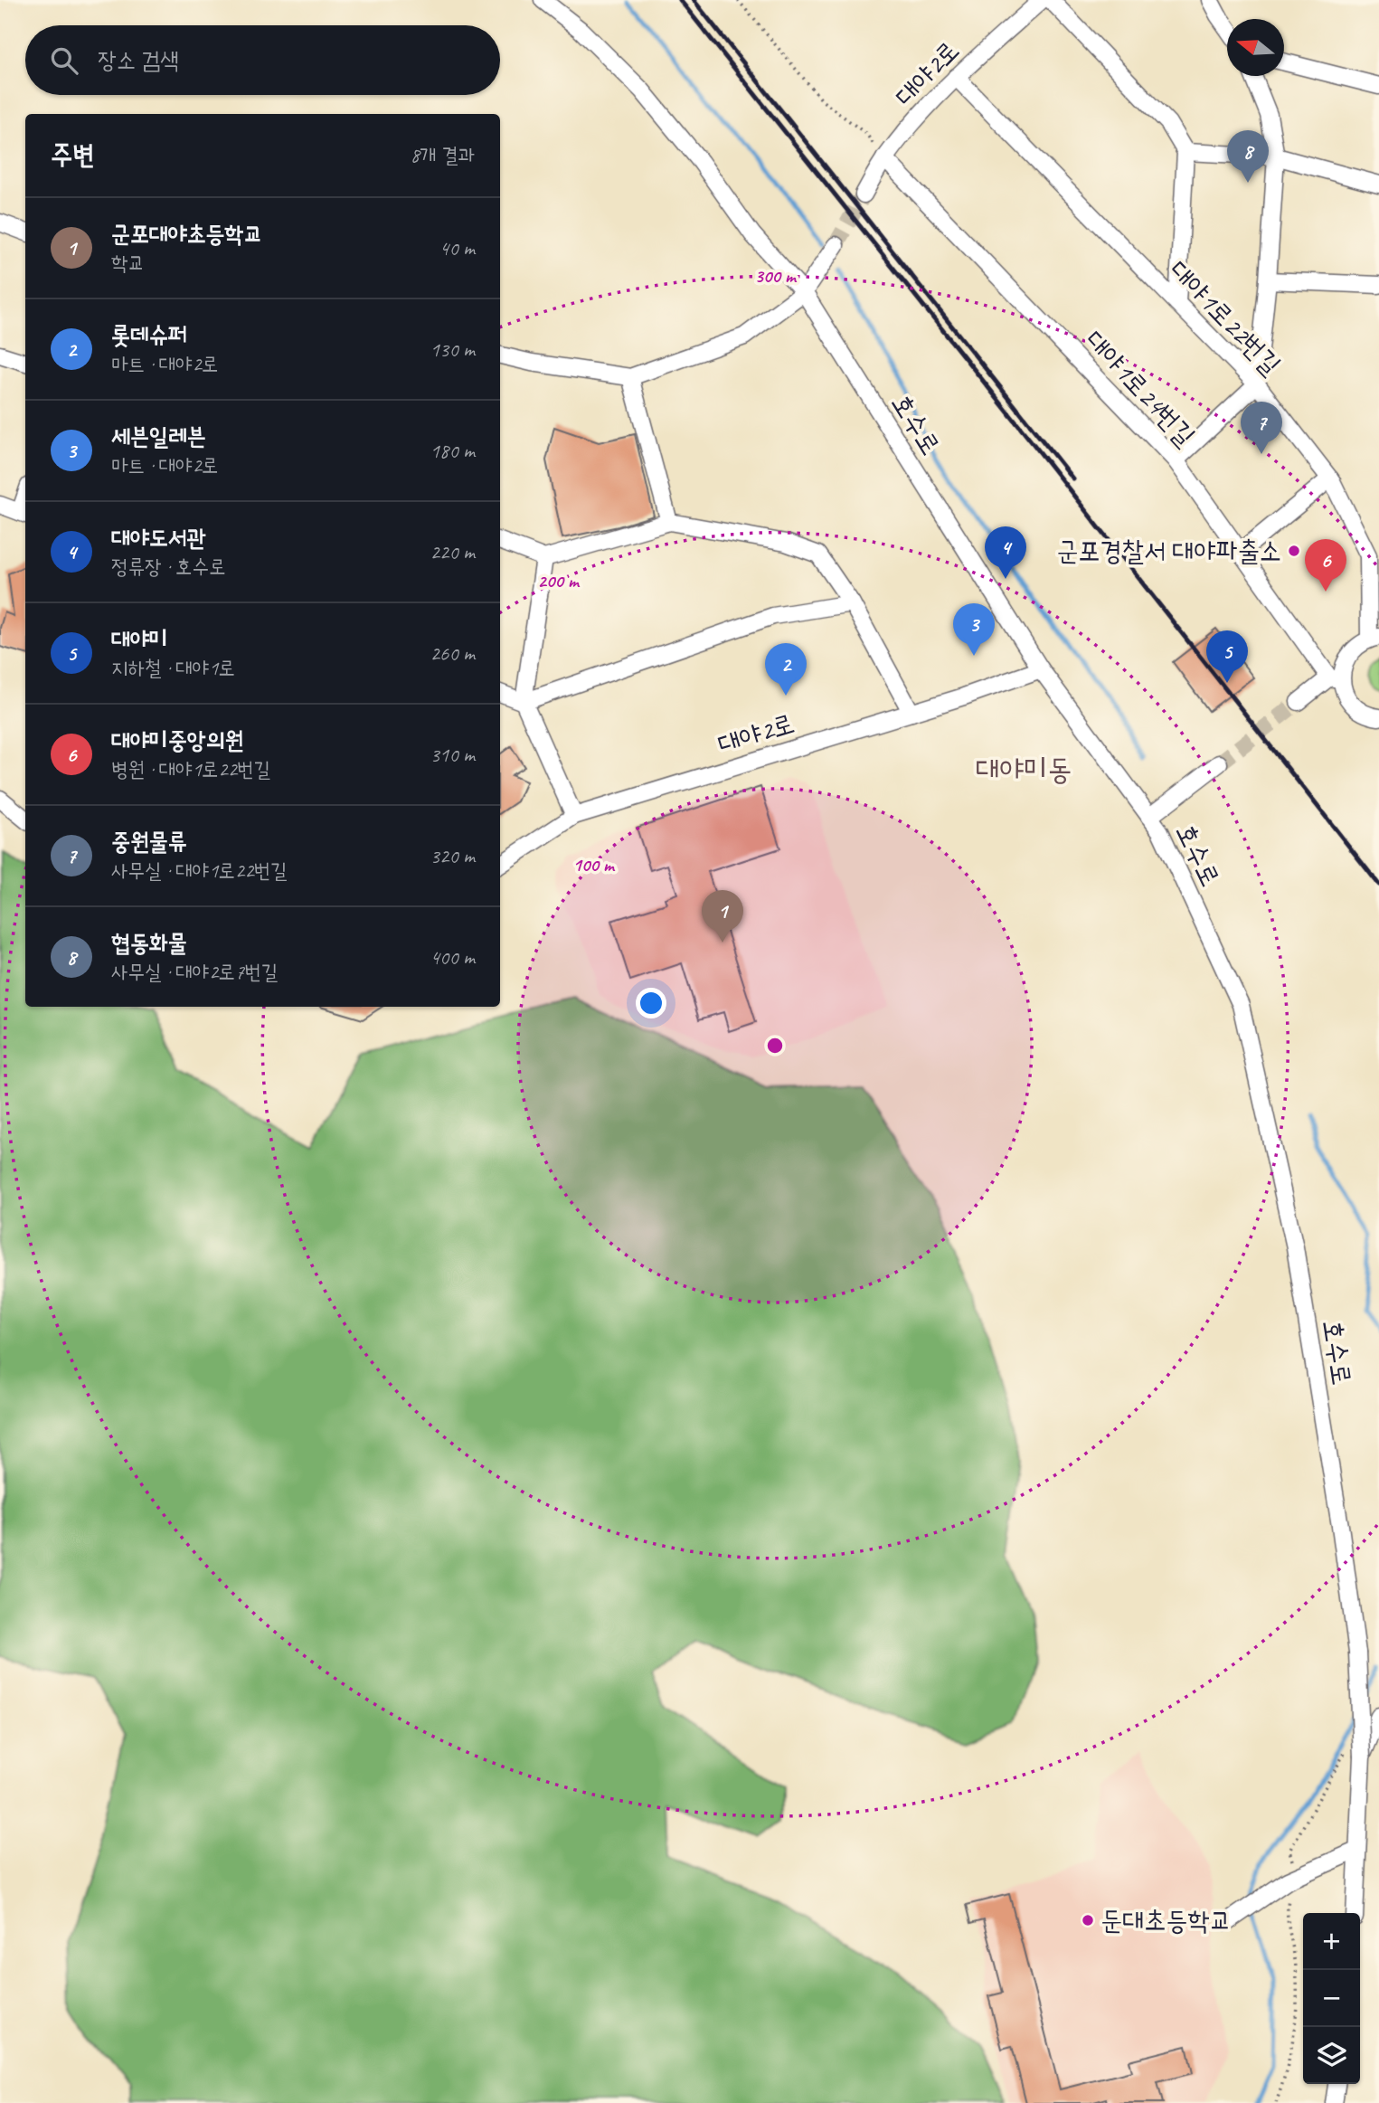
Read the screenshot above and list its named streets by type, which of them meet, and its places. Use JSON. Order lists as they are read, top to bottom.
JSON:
{
  "streets": {
    "street": [
      "대야2로",
      "대야1로22번길",
      "대야1로24번길",
      "호수로"
    ]
  },
  "crossings": [
    ["대야2로", "대야1로22번길"],
    ["대야2로", "대야1로24번길"],
    ["대야2로", "호수로"]
  ],
  "districts": ["대야미동"],
  "places": ["군포경찰서 대야파출소", "둔대초등학교"],
  "north": "left",
  "page": {
    "search": "장소 검색",
    "heading": ["주변", "8개 결과"],
    "pins": [
      "8",
      "7",
      "4",
      "6",
      "3",
      "5",
      "2",
      "1"
    ],
    "list": [
      {
        "mark": "1",
        "name": "군포대야초등학교",
        "note": "학교",
        "value": "40 m"
      },
      {
        "mark": "2",
        "name": "롯데슈퍼",
        "note": "마트 · 대야2로",
        "value": "130 m"
      },
      {
        "mark": "3",
        "name": "세븐일레븐",
        "note": "마트 · 대야2로",
        "value": "180 m"
      },
      {
        "mark": "4",
        "name": "대야도서관",
        "note": "정류장 · 호수로",
        "value": "220 m"
      },
      {
        "mark": "5",
        "name": "대야미",
        "note": "지하철 · 대야1로",
        "value": "260 m"
      },
      {
        "mark": "6",
        "name": "대야미중앙의원",
        "note": "병원 · 대야1로22번길",
        "value": "310 m"
      },
      {
        "mark": "7",
        "name": "중원물류",
        "note": "사무실 · 대야1로22번길",
        "value": "320 m"
      },
      {
        "mark": "8",
        "name": "협동화물",
        "note": "사무실 · 대야2로7번길",
        "value": "400 m"
      }
    ],
    "map_buttons": ["+", "−"]
  },
  "rings": ["300 m", "200 m", "100 m"]
}
